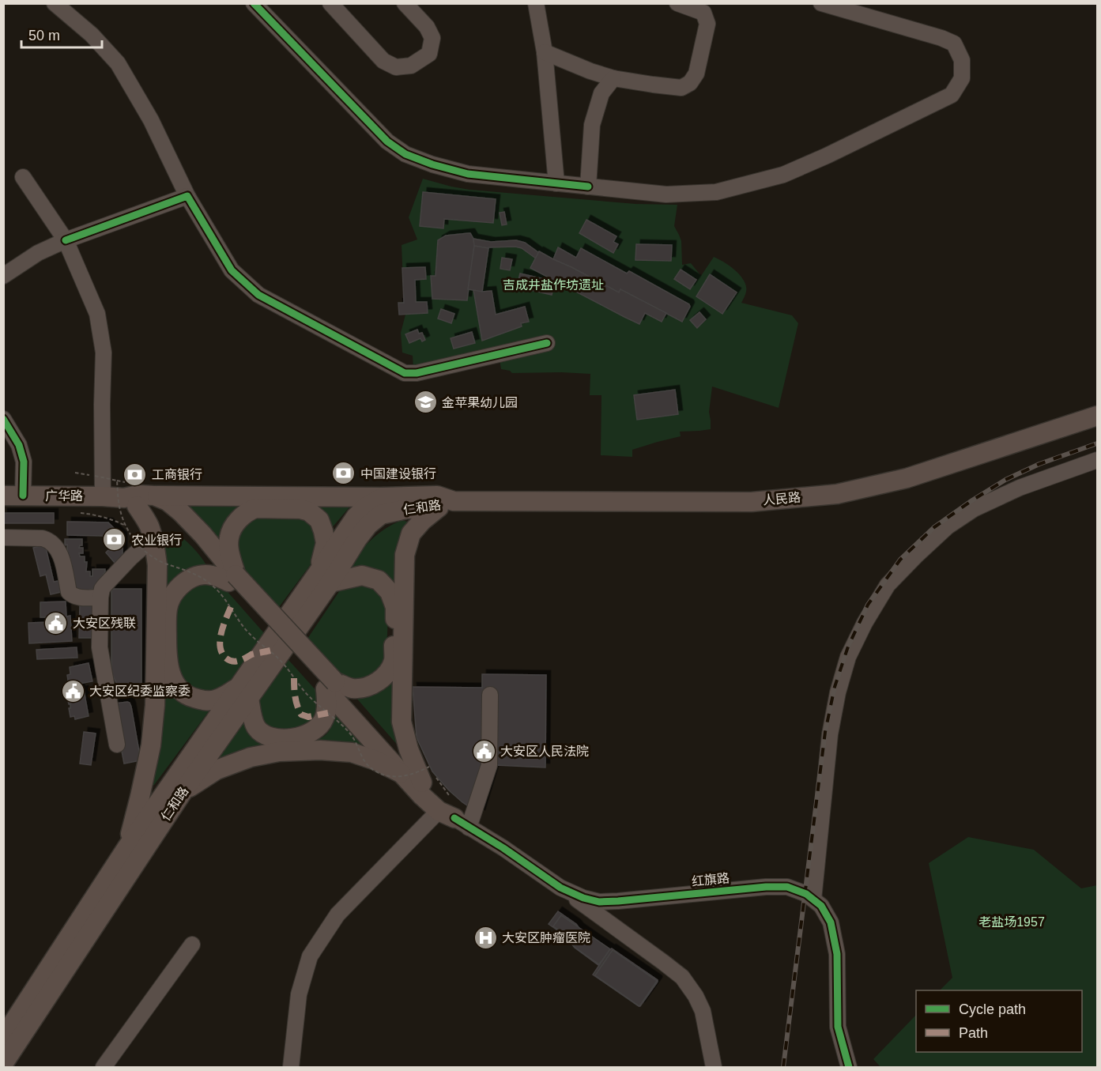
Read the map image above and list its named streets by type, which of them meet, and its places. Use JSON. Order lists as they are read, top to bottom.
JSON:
{
  "streets": {
    "main road": ["广华路", "人民路", "仁和路"],
    "street": ["红旗路"]
  },
  "crossings": [
    ["人民路", "仁和路"]
  ],
  "parks": ["吉成井盐作坊遗址", "老盐场1957"],
  "places": {
    "school or university": ["金苹果幼儿园"],
    "bank": ["中国建设银行", "工商银行", "农业银行"],
    "public building": ["大安区残联", "大安区纪委监察委", "大安区人民法院"],
    "hospital": ["大安区肿瘤医院"]
  },
  "legend": ["Cycle path", "Path"],
  "scale_bar": "50 m"
}
